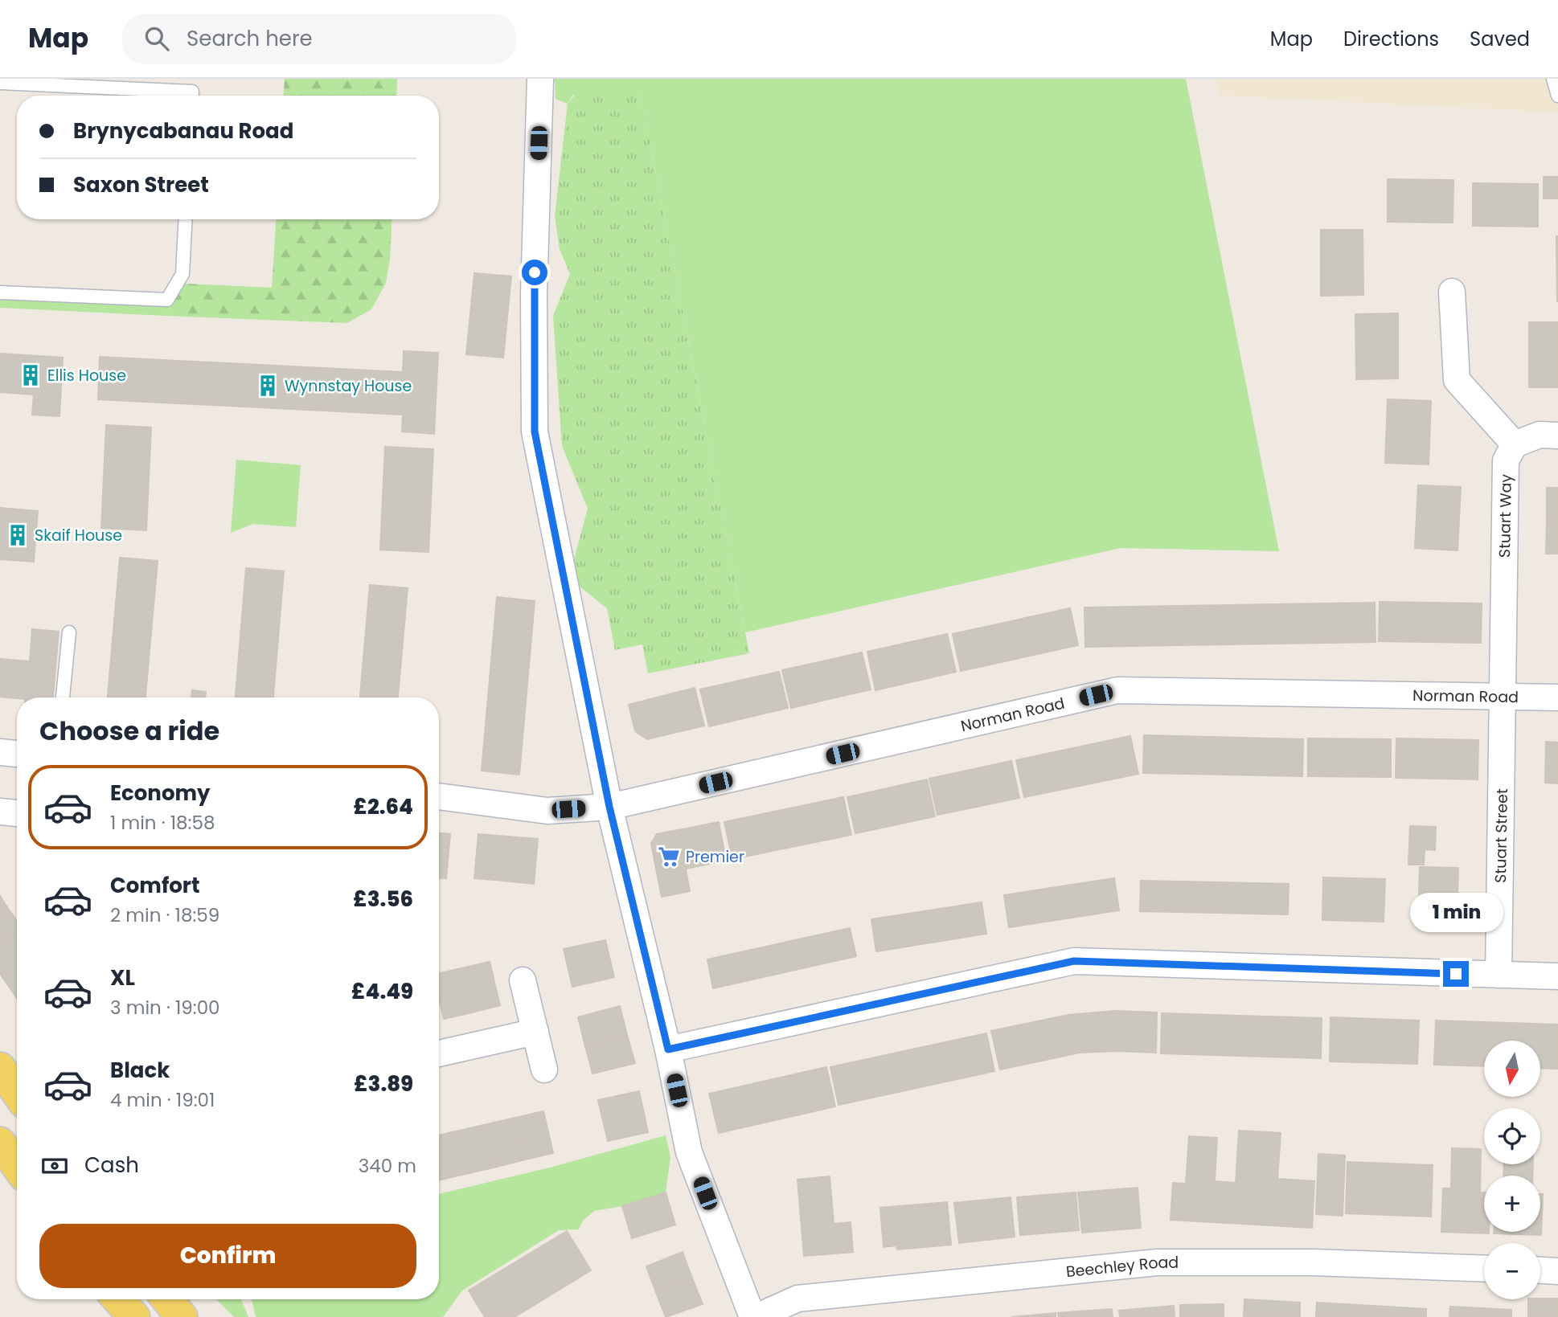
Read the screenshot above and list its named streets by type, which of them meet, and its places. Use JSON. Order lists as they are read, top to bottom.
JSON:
{
  "streets": {
    "street": [
      "Stuart Way",
      "Norman Road",
      "Stuart Street",
      "Beechley Road"
    ]
  },
  "crossings": [
    ["Stuart Way", "Norman Road"],
    ["Stuart Way", "Stuart Street"],
    ["Norman Road", "Stuart Street"]
  ],
  "places": {
    "building": ["Ellis House", "Wynnstay House", "Skaif House"],
    "supermarket": ["Premier"]
  },
  "north": "bottom",
  "page": {
    "header": "Map",
    "search": "Search here",
    "nav": ["Map", "Directions", "Saved"],
    "banner": ["Brynycabanau Road", "Saxon Street"],
    "heading": "Choose a ride",
    "list": [
      {
        "name": "Economy",
        "note": "1 min · 18:58",
        "value": "£2.64"
      },
      {
        "name": "Comfort",
        "note": "2 min · 18:59",
        "value": "£3.56"
      },
      {
        "name": "XL",
        "note": "3 min · 19:00",
        "value": "£4.49"
      },
      {
        "name": "Black",
        "note": "4 min · 19:01",
        "value": "£3.89"
      }
    ],
    "bubble": "1 min",
    "map_buttons": ["+", "−"],
    "pay": ["Cash", "340 m"],
    "buttons": "Confirm"
  }
}
